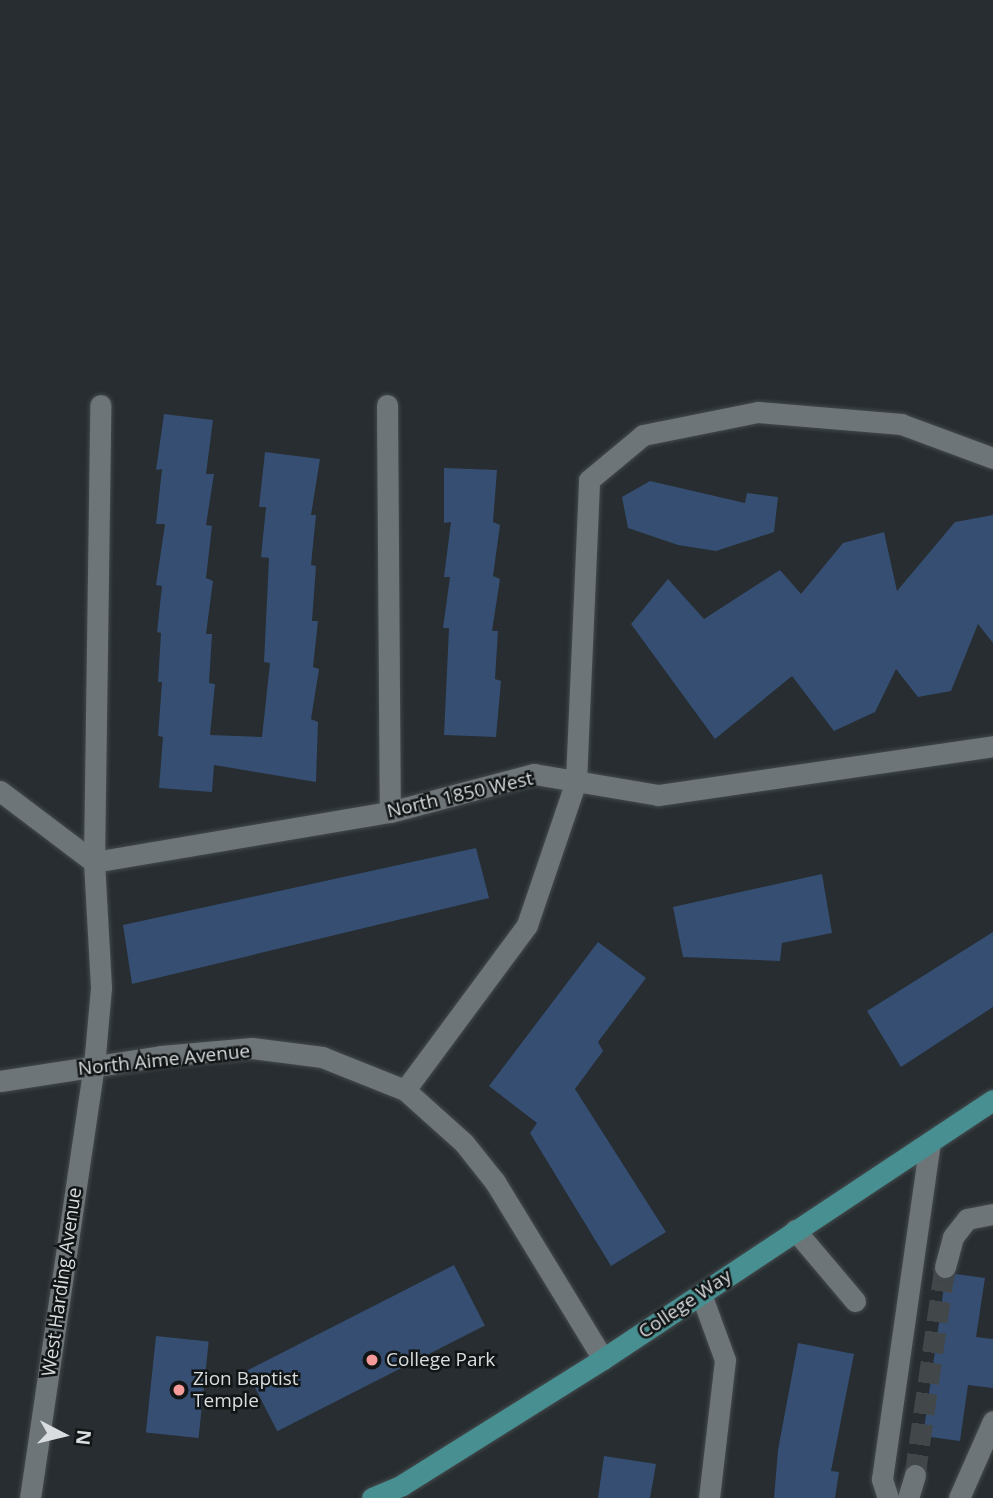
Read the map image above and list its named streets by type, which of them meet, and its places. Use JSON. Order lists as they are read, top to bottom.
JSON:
{
  "streets": {
    "main road": ["College Way"],
    "street": ["North 1850 West", "North Aime Avenue", "West Harding Avenue"]
  },
  "crossings": [
    ["North 1850 West", "West Harding Avenue"],
    ["North Aime Avenue", "West Harding Avenue"],
    ["North Aime Avenue", "College Way"]
  ],
  "places": ["College Park", "Zion Baptist Temple"],
  "north": "right"
}
